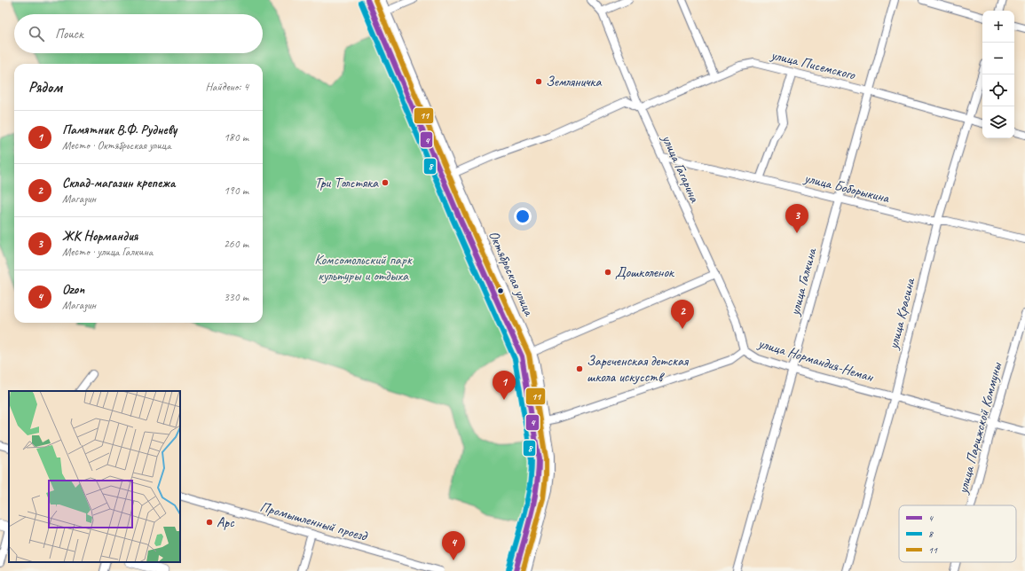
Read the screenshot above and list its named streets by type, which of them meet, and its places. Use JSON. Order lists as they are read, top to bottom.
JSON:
{
  "streets": {
    "main road": ["Октябрьская улица"],
    "street": [
      "улица Писемского",
      "улица Гагарина",
      "улица Боборыкина",
      "улица Галкина",
      "улица Красина",
      "улица Нормандия-Неман",
      "улица Парижской Коммуны",
      "Промышленный проезд"
    ]
  },
  "crossings": [
    ["улица Писемского", "улица Гагарина"],
    ["улица Писемского", "улица Галкина"],
    ["улица Писемского", "улица Красина"],
    ["улица Гагарина", "улица Боборыкина"],
    ["улица Гагарина", "улица Нормандия-Неман"],
    ["улица Боборыкина", "улица Галкина"],
    ["улица Боборыкина", "улица Красина"],
    ["Октябрьская улица", "улица Нормандия-Неман"],
    ["улица Галкина", "улица Нормандия-Неман"],
    ["улица Красина", "улица Нормандия-Неман"],
    ["улица Нормандия-Неман", "улица Парижской Коммуны"]
  ],
  "parks": ["Комсомольский парк культуры и отдыха"],
  "places": [
    "Земляничка",
    "Три Толстяка",
    "Дошколенок",
    "Зареченская детская школа искусств",
    "Арс"
  ],
  "lines": ["transit line 4", "transit line 11", "transit line 8"],
  "legend": ["4", "8", "11"],
  "page": {
    "map_buttons": ["+", "−"],
    "search": "Поиск",
    "heading": ["Рядом", "Найдено: 4"],
    "list": [
      {
        "mark": "1",
        "name": "Памятник В.Ф. Рудневу",
        "note": "Место · Октябрьская улица",
        "value": "180 m"
      },
      {
        "mark": "2",
        "name": "Склад-магазин крепежа",
        "note": "Магазин",
        "value": "190 m"
      },
      {
        "mark": "3",
        "name": "ЖК Нормандия",
        "note": "Место · улица Галкина",
        "value": "260 m"
      },
      {
        "mark": "4",
        "name": "Ozon",
        "note": "Магазин",
        "value": "330 m"
      }
    ],
    "pins": [
      "3",
      "2",
      "1",
      "4"
    ]
  }
}
